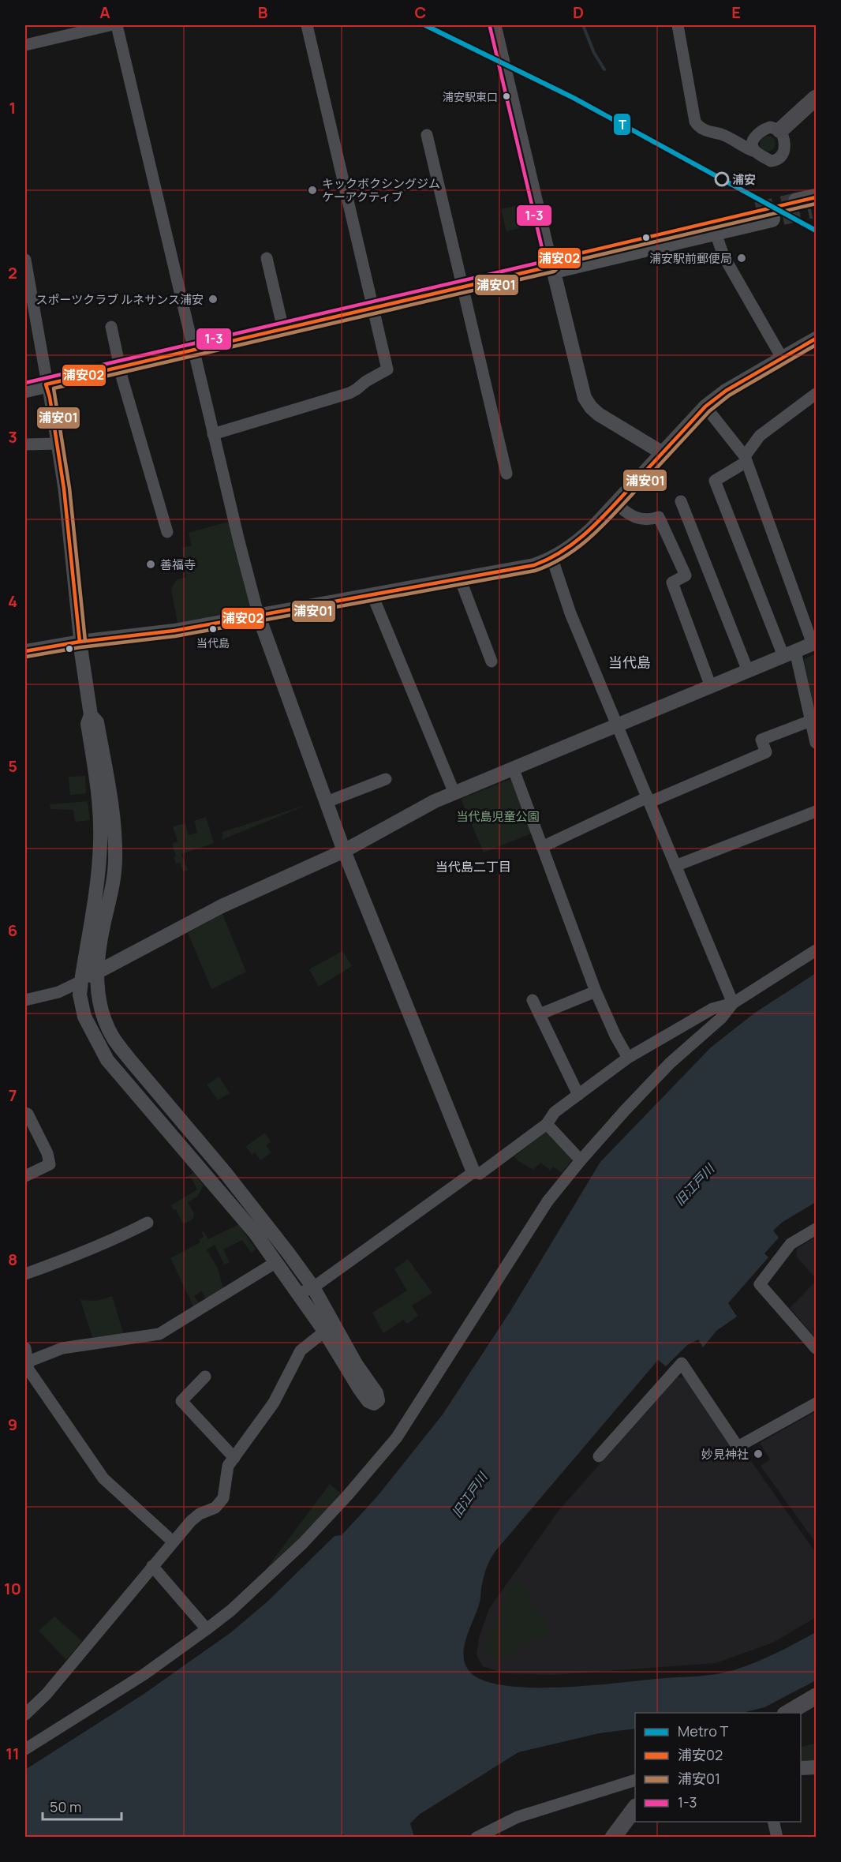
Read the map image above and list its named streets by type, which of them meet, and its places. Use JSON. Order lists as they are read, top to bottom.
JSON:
{
  "districts": ["当代島", "当代島二丁目"],
  "water": ["旧江戸川"],
  "parks": ["当代島児童公園"],
  "places": [
    "浦安駅東口",
    "浦安",
    "キックボクシングジム ケーアクティブ",
    "浦安駅前郵便局",
    "スポーツクラブ ルネサンス浦安",
    "善福寺",
    "当代島",
    "妙見神社"
  ],
  "lines": [
    "metro line T",
    "transit line 1-3",
    "transit line 浦安02",
    "transit line 浦安01"
  ],
  "legend": [
    "Metro T",
    "浦安02",
    "浦安01",
    "1-3"
  ],
  "scale_bar": "50 m",
  "grid": {
    "columns": [
      "A",
      "B",
      "C",
      "D",
      "E"
    ],
    "rows": [
      "1",
      "2",
      "3",
      "4",
      "5",
      "6",
      "7",
      "8",
      "9",
      "10",
      "11"
    ]
  }
}
